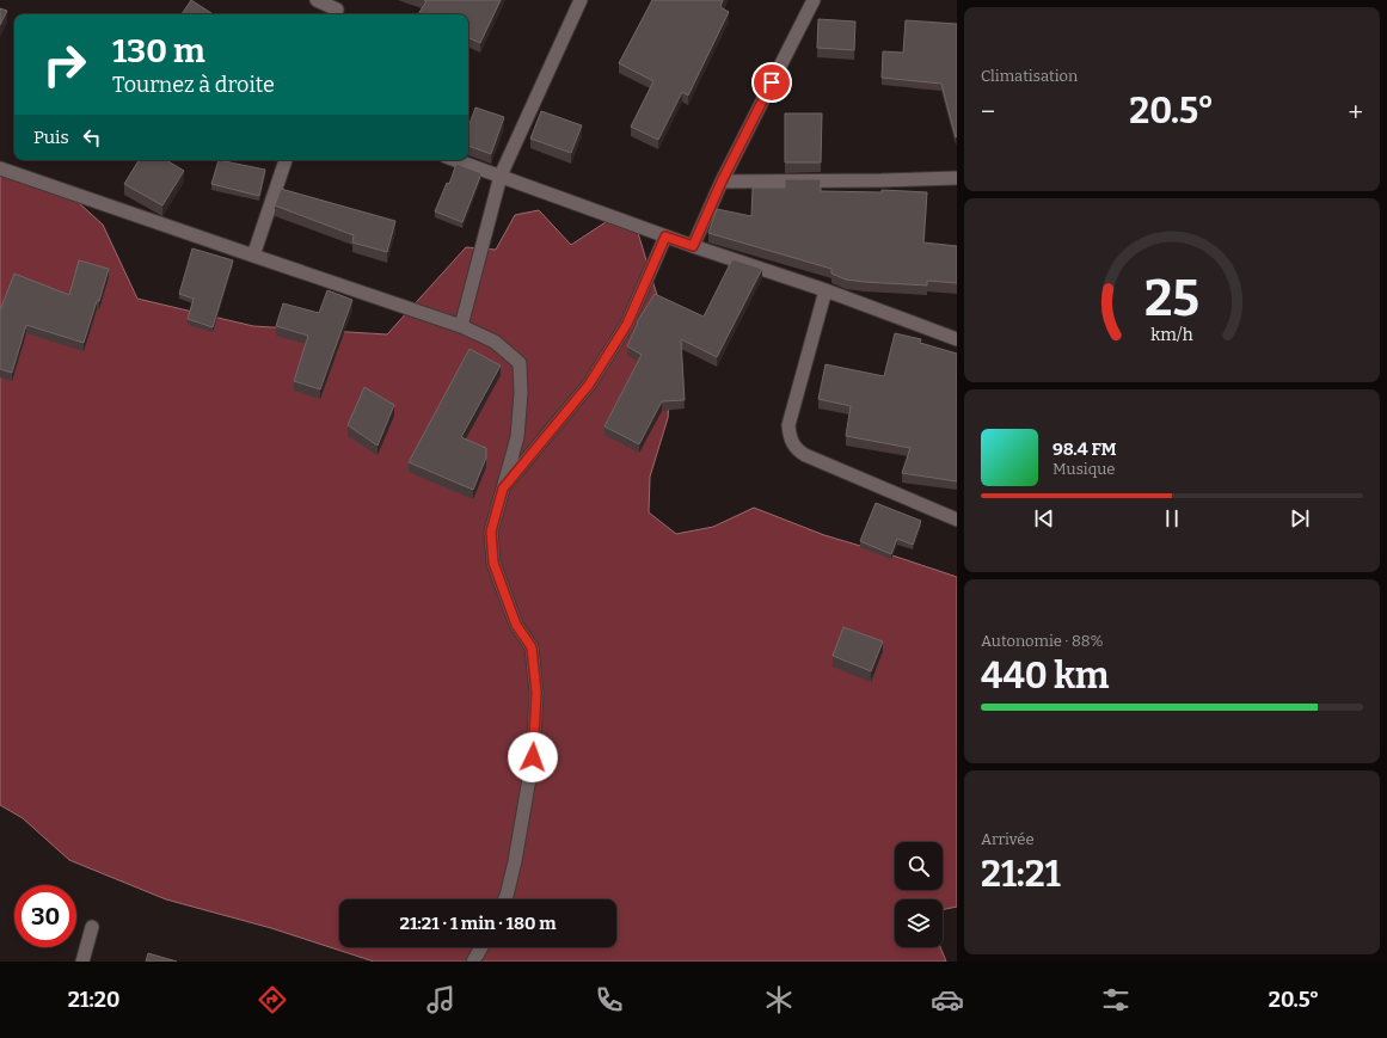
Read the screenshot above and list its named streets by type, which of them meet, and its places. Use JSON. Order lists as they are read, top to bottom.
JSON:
{
  "page": {
    "tile": [
      "Climatisation",
      ["Autonomie · 88%", "440 km"],
      ["Arrivée", "21:21"]
    ],
    "turn": ["130 m", "Tournez à droite"],
    "heat": ["−", "20.5°", "+"],
    "then": "Puis",
    "song": ["98.4 FM", "Musique"],
    "limit": "30",
    "trip": "21:21 · 1 min · 180 m",
    "tabs": ["21:20", "20.5°"],
    "gauge": ["25", "km/h"]
  }
}
